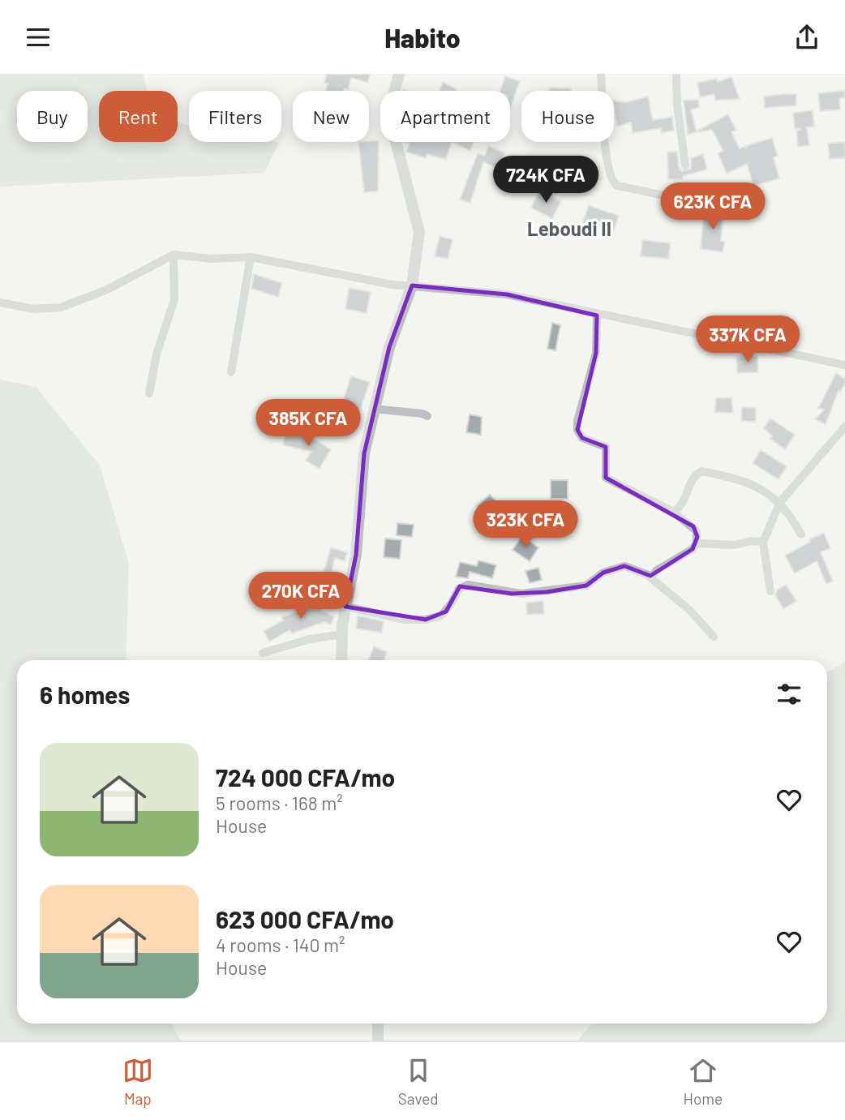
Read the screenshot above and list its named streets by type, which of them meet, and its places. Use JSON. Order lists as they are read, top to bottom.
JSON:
{
  "districts": ["Leboudi II"],
  "page": {
    "header": "Habito",
    "chip": [
      "Buy",
      "Rent",
      "Filters",
      "New",
      "Apartment",
      "House"
    ],
    "price": [
      "724K CFA",
      "623K CFA",
      "337K CFA",
      "385K CFA",
      "323K CFA",
      "270K CFA"
    ],
    "heading": "6 homes",
    "list": [
      {
        "name": "724 000 CFA/mo",
        "note": "5 rooms · 168 m² · House"
      },
      {
        "name": "623 000 CFA/mo",
        "note": "4 rooms · 140 m² · House"
      }
    ],
    "tabs": ["Map", "Saved", "Home"]
  }
}
